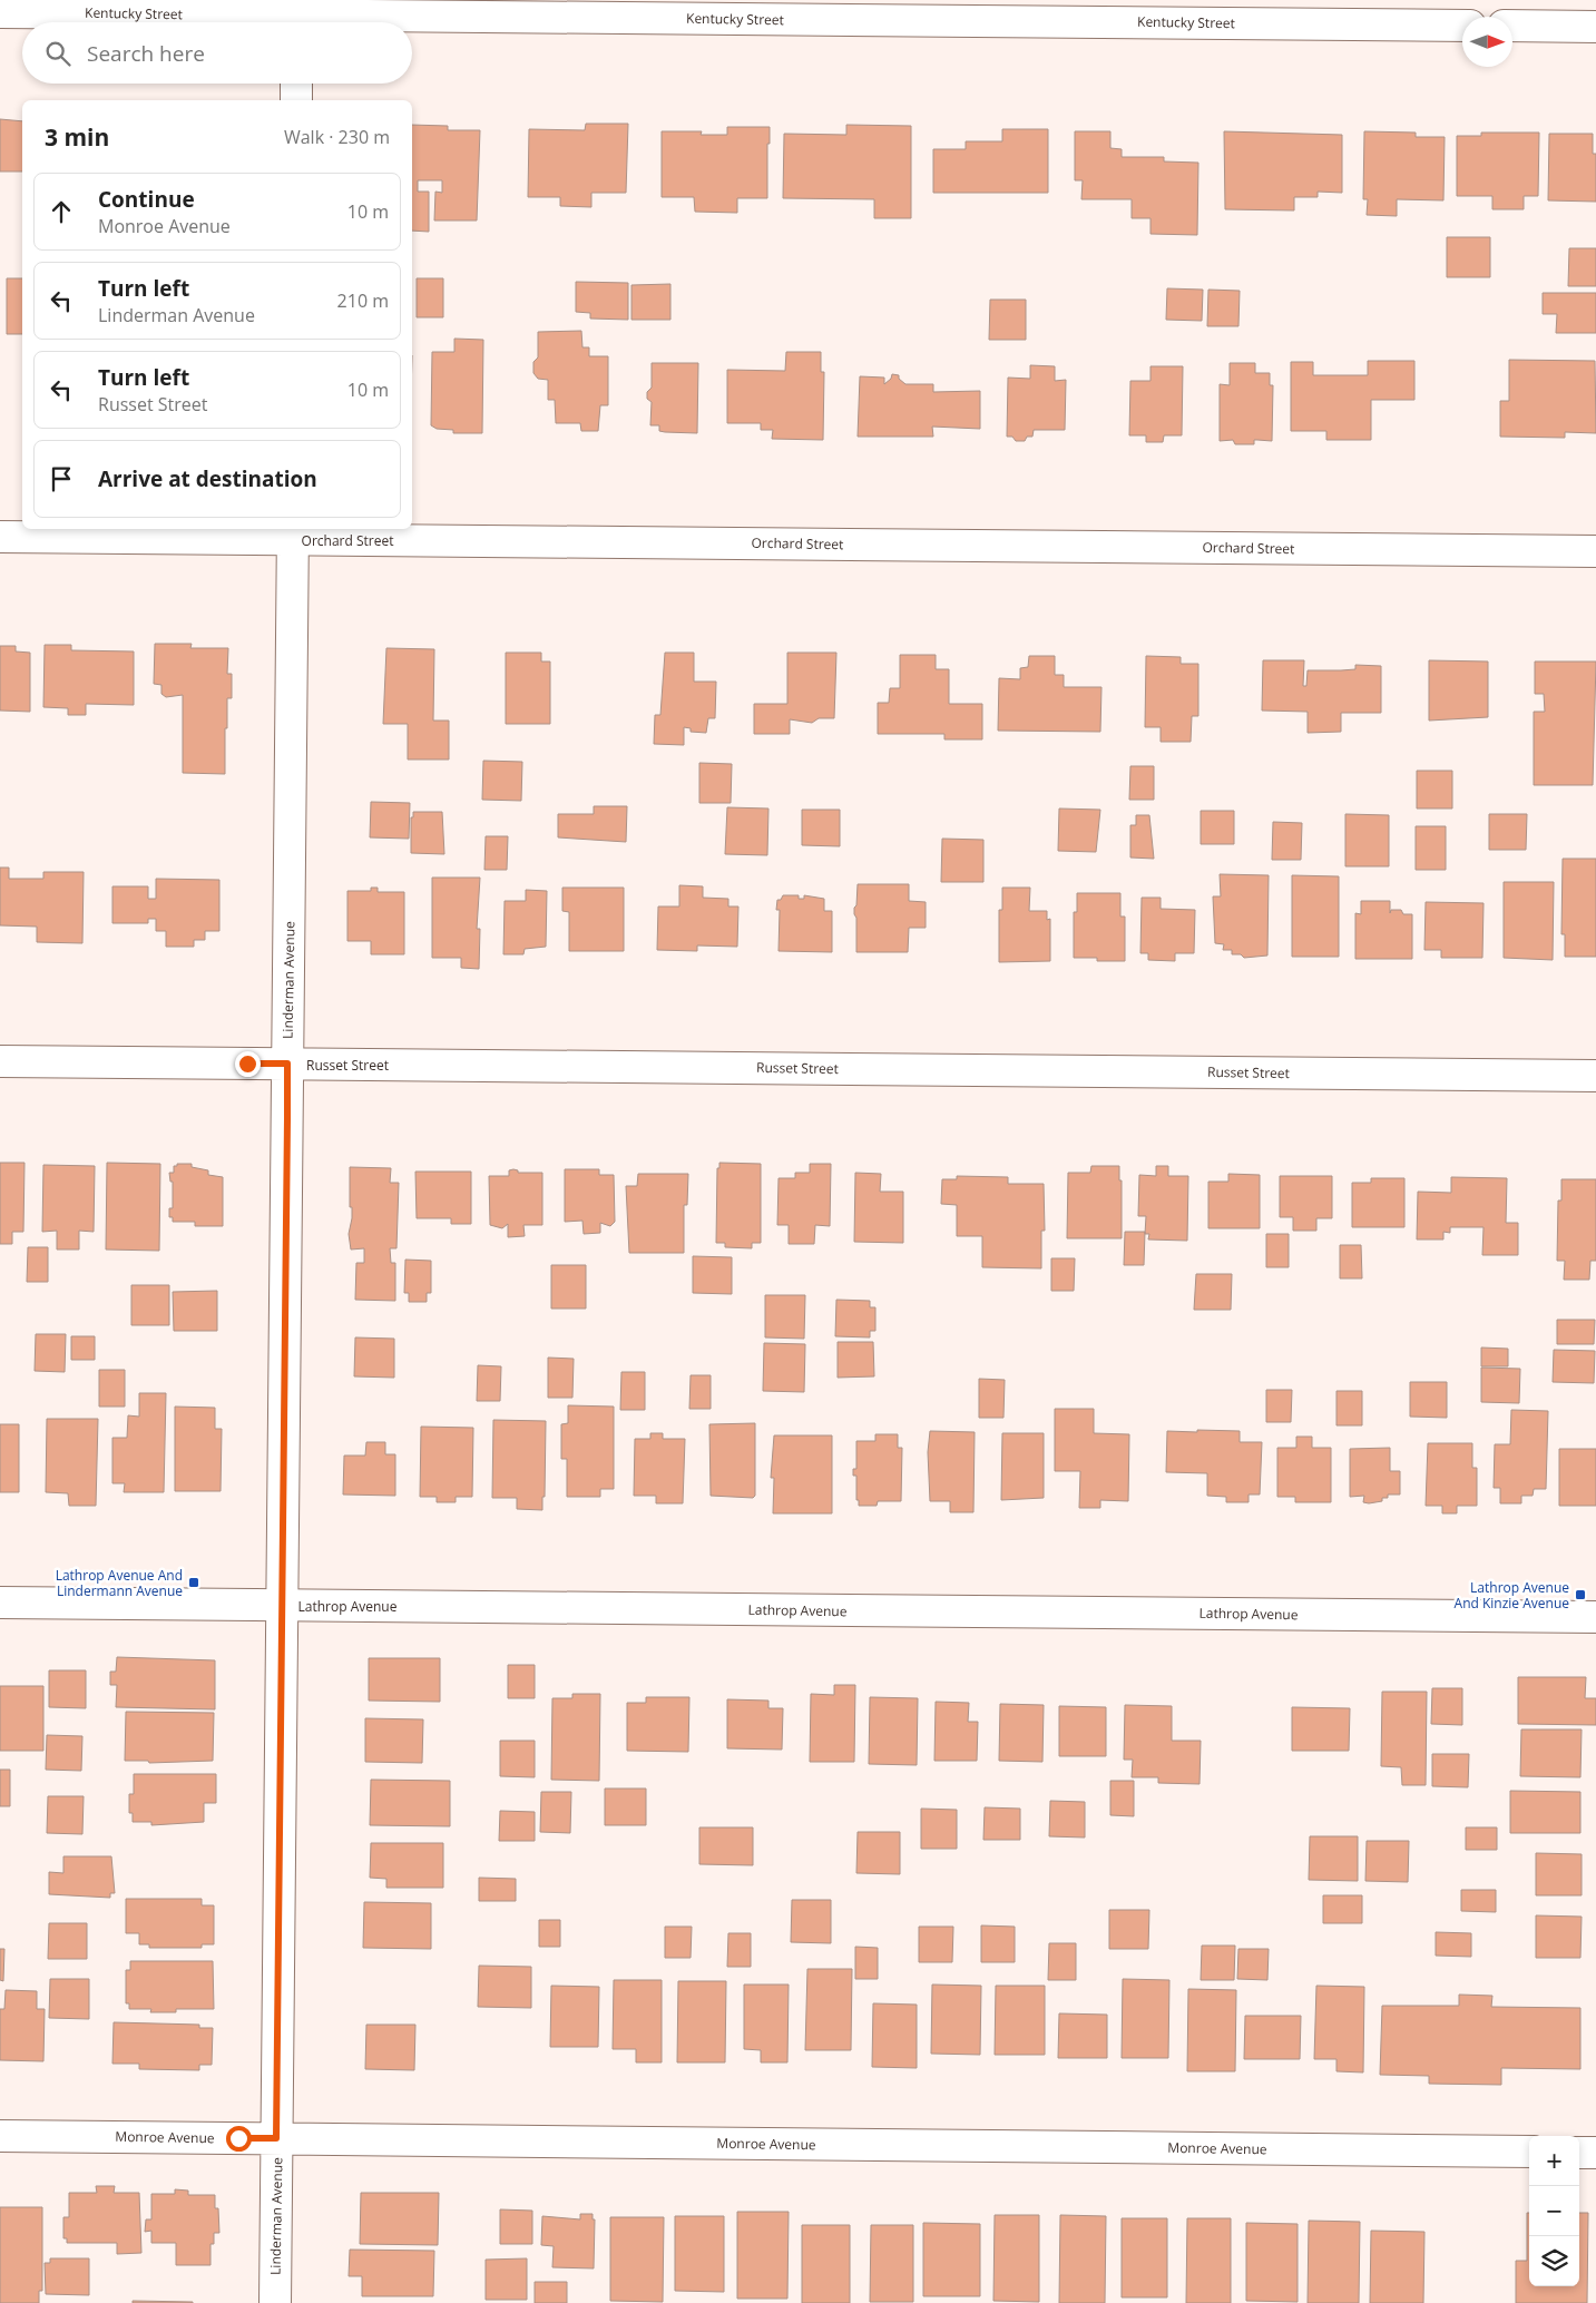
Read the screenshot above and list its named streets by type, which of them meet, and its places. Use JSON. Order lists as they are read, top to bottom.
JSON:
{
  "streets": {
    "street": [
      "Kentucky Street",
      "Orchard Street",
      "Linderman Avenue",
      "Russet Street",
      "Lathrop Avenue",
      "Monroe Avenue"
    ]
  },
  "crossings": [
    ["Orchard Street", "Linderman Avenue"],
    ["Linderman Avenue", "Russet Street"],
    ["Linderman Avenue", "Lathrop Avenue"],
    ["Linderman Avenue", "Monroe Avenue"]
  ],
  "places": {
    "transit": ["Lathrop Avenue And Lindermann Avenue", "Lathrop Avenue And Kinzie Avenue"]
  },
  "north": "right",
  "page": {
    "search": "Search here",
    "heading": ["3 min", "Walk · 230 m"],
    "list": [
      ["Continue", "Monroe Avenue", "10 m"],
      ["Turn left", "Linderman Avenue", "210 m"],
      ["Turn left", "Russet Street", "10 m"],
      "Arrive at destination"
    ],
    "map_buttons": ["+", "−"]
  }
}
